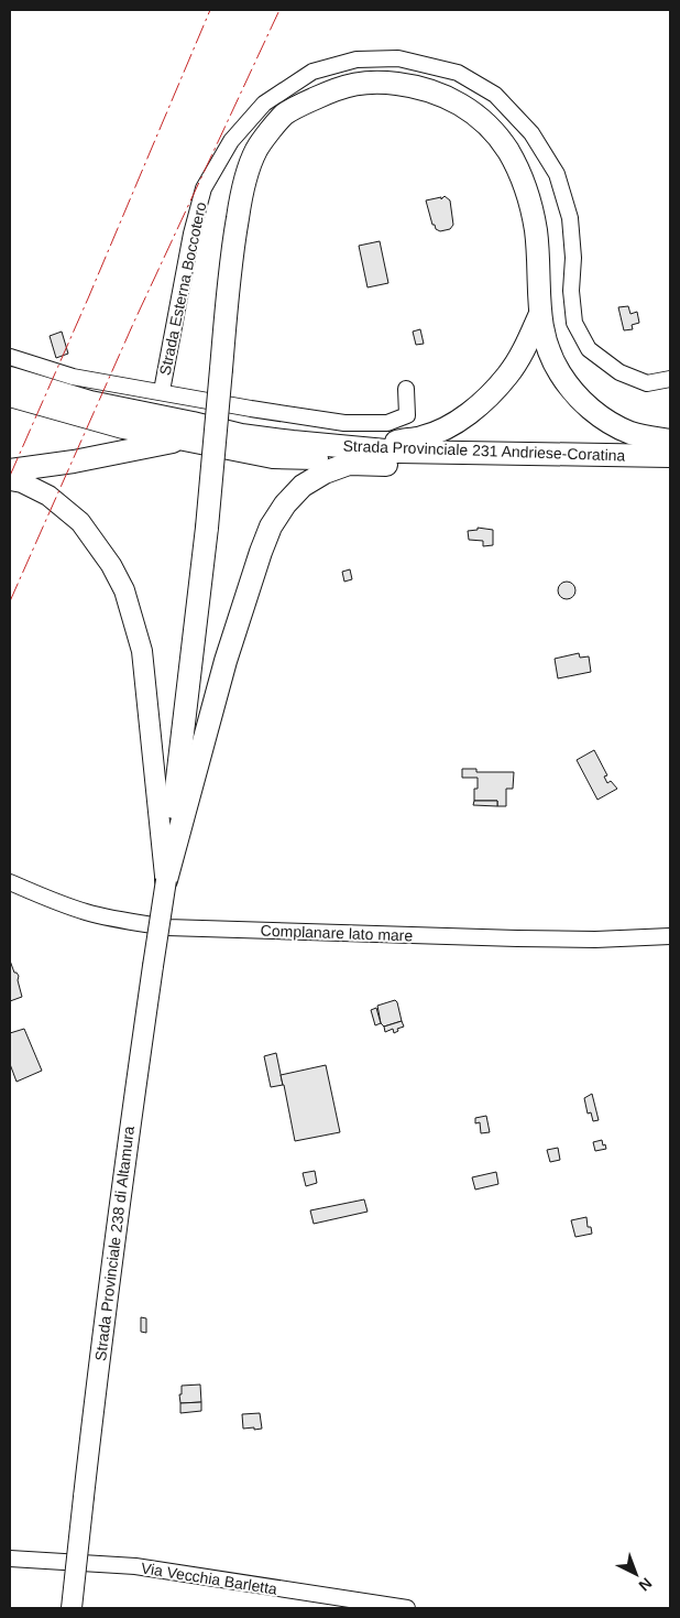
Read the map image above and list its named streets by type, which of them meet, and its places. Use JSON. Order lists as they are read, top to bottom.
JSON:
{
  "streets": {
    "highway": ["Strada Provinciale 231 Andriese-Coratina"],
    "main road": ["Strada Provinciale 238 di Altamura"],
    "street": ["Strada Esterna Boccotero", "Complanare lato mare", "Via Vecchia Barletta"]
  },
  "north": "bottom right"
}
